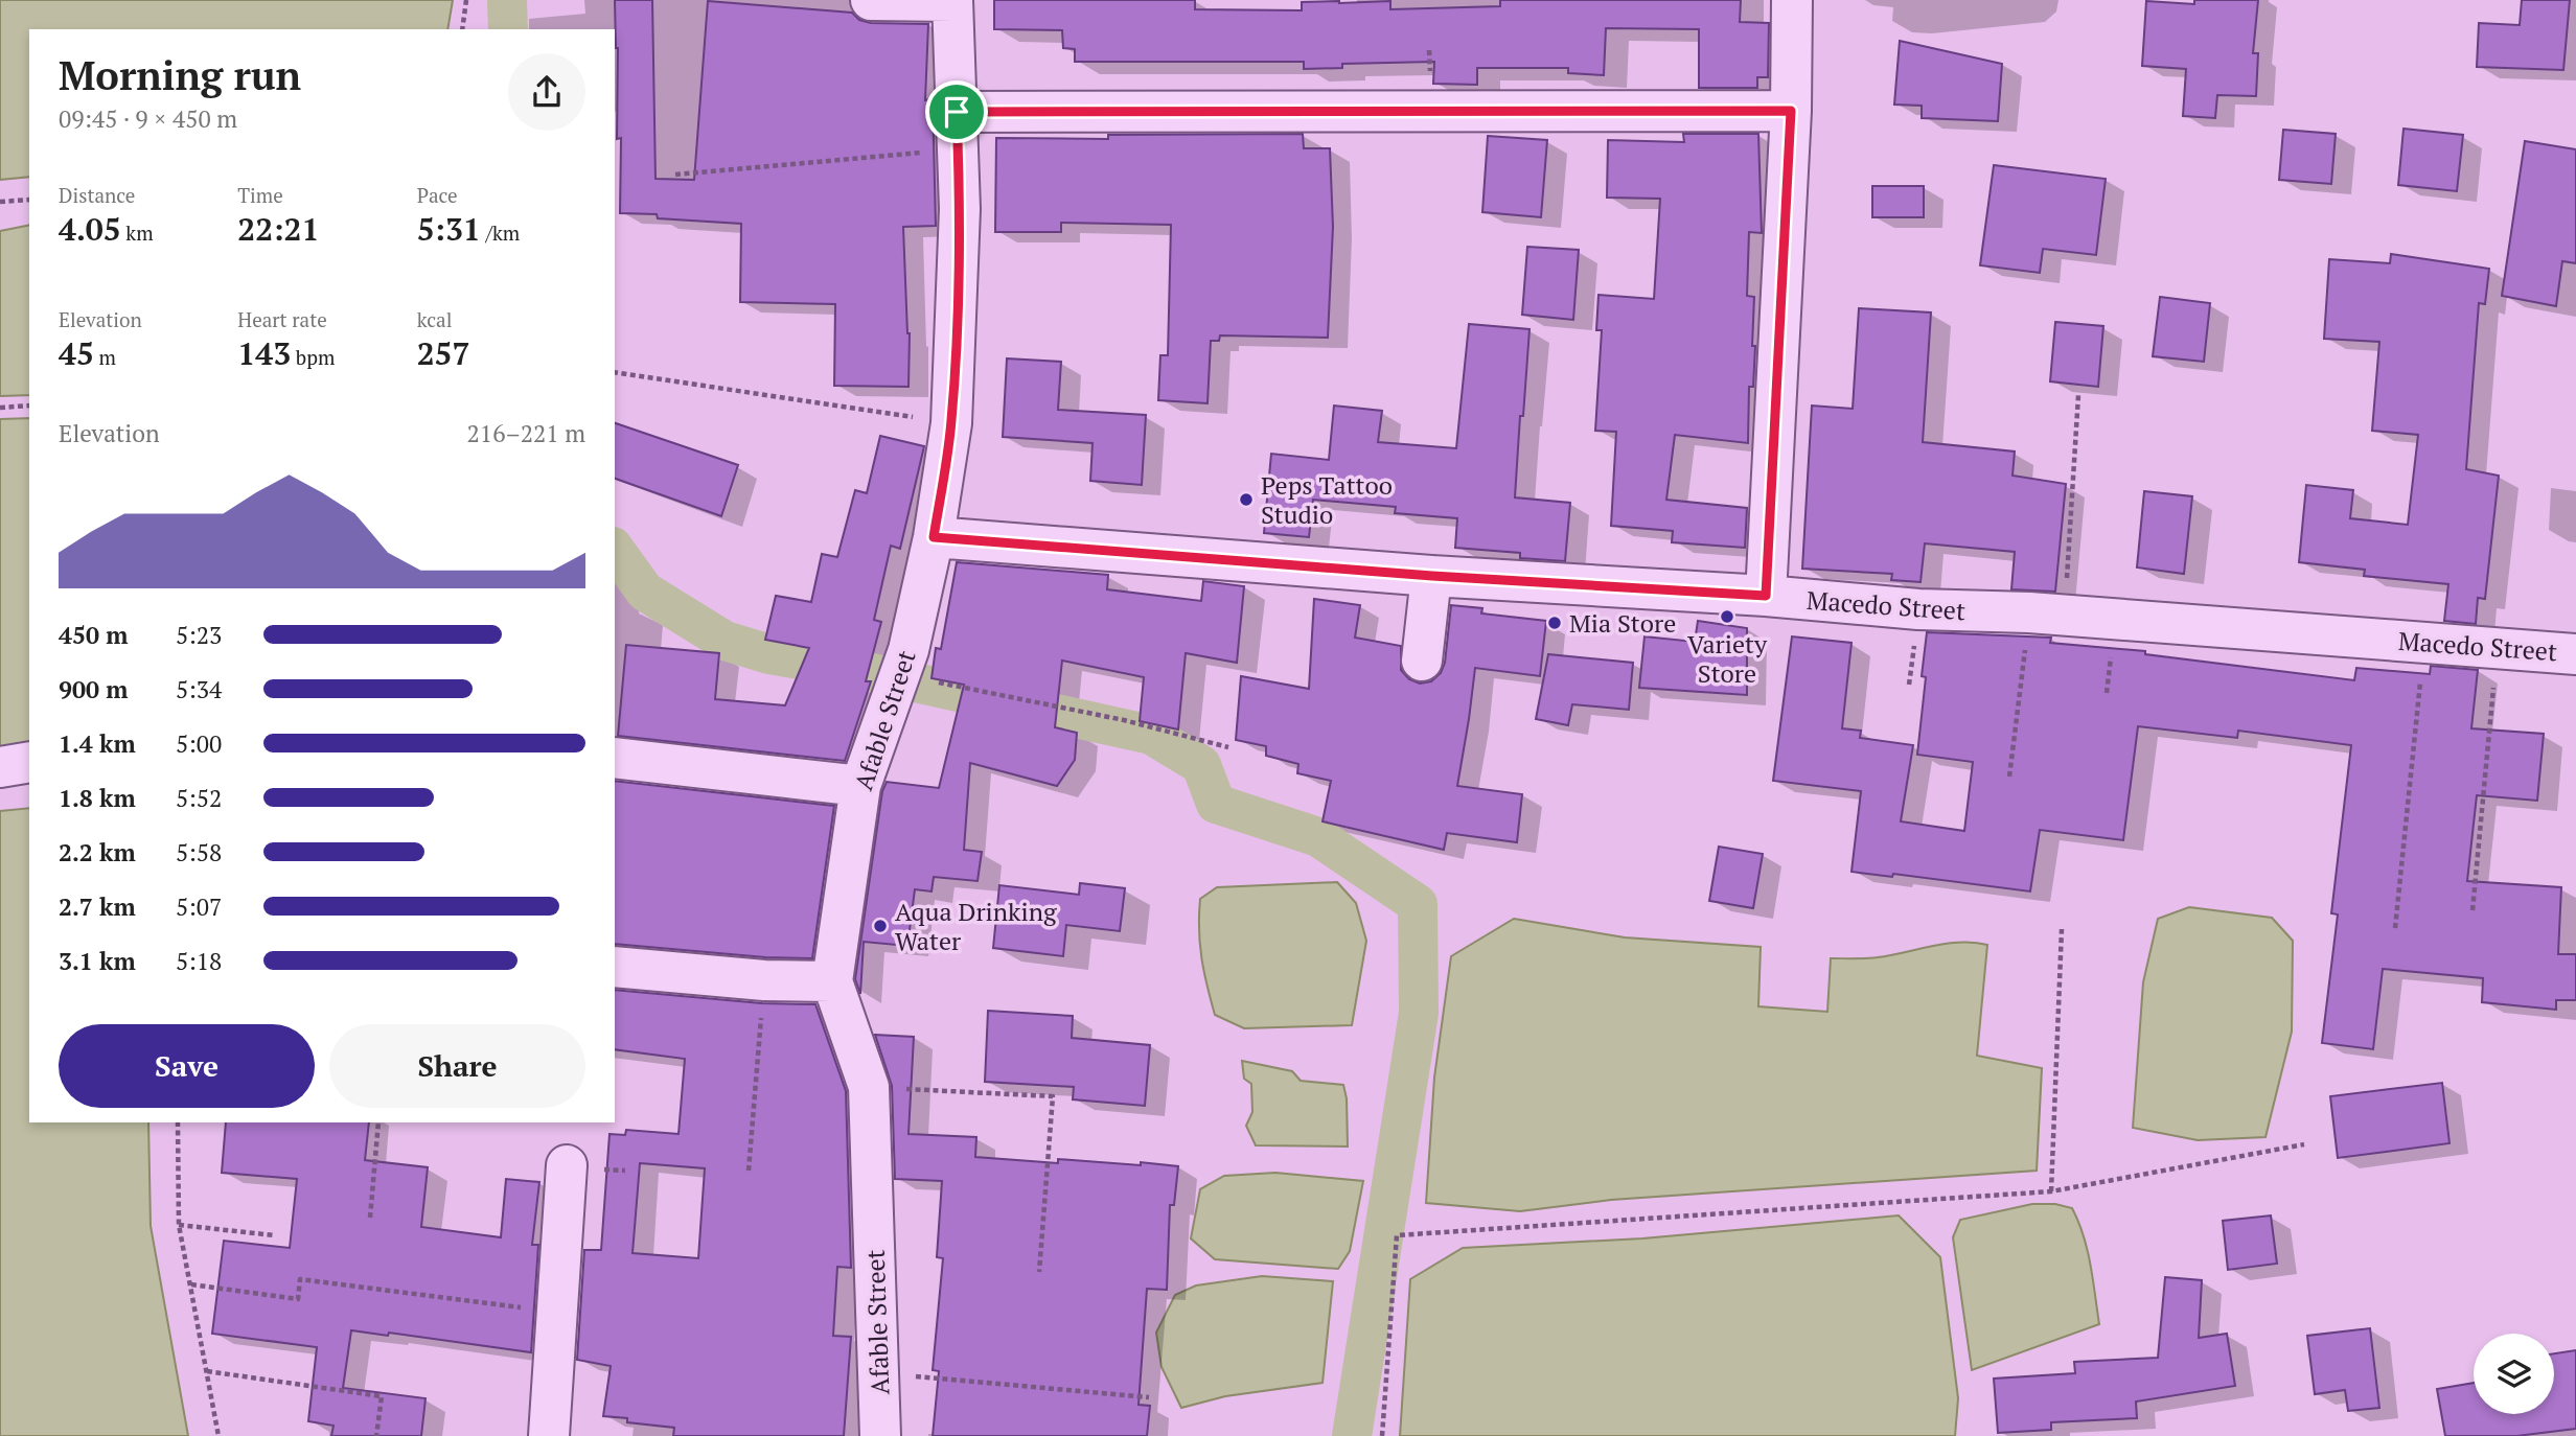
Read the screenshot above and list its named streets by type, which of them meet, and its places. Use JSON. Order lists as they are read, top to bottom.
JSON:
{
  "streets": {
    "street": ["Macedo Street", "Afable Street"]
  },
  "crossings": [
    ["Macedo Street", "Afable Street"]
  ],
  "places": [
    "Peps Tattoo Studio",
    "Variety Store",
    "Mia Store",
    "Aqua Drinking Water"
  ],
  "page": {
    "heading": ["Morning run", "09:45 · 9 × 450 m"],
    "stats": [
      ["Distance", "4.05 km"],
      ["Time", "22:21"],
      ["Pace", "5:31 /km"],
      ["Elevation", "45 m"],
      ["Heart rate", "143 bpm"],
      ["kcal", "257"]
    ],
    "chart": ["Elevation", "216–221 m"],
    "list": [
      {
        "name": "450 m",
        "note": "5:23"
      },
      {
        "name": "900 m",
        "note": "5:34"
      },
      {
        "name": "1.4 km",
        "note": "5:00"
      },
      {
        "name": "1.8 km",
        "note": "5:52"
      },
      {
        "name": "2.2 km",
        "note": "5:58"
      },
      {
        "name": "2.7 km",
        "note": "5:07"
      },
      {
        "name": "3.1 km",
        "note": "5:18"
      }
    ],
    "buttons": ["Save", "Share"]
  }
}
